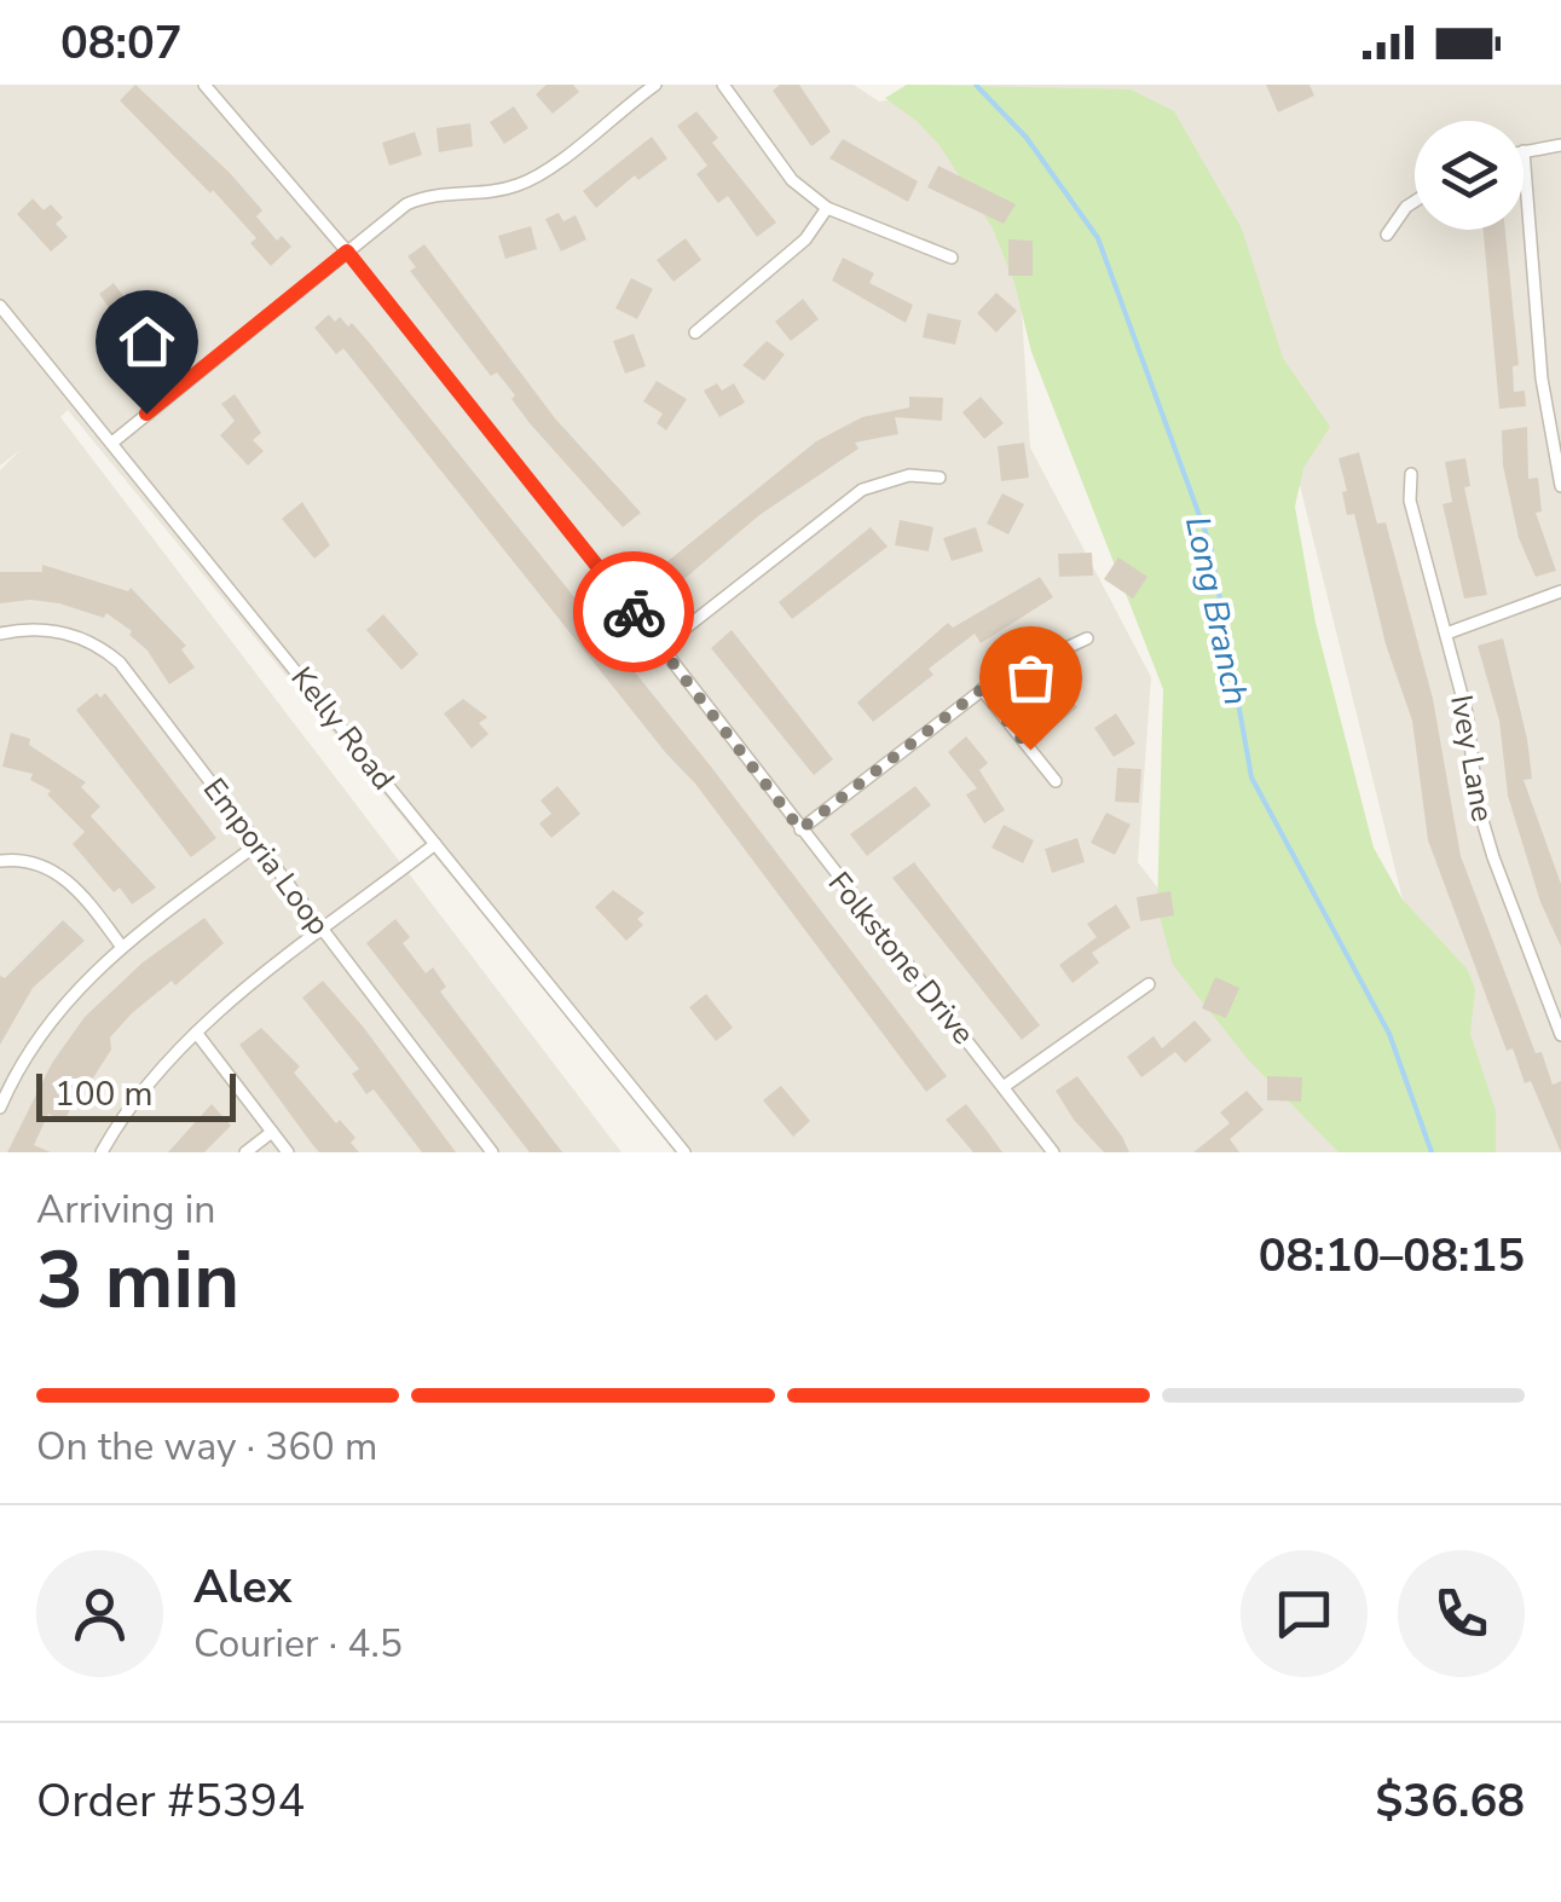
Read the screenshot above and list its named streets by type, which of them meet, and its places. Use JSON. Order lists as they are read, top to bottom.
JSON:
{
  "streets": {
    "street": [
      "Kelly Road",
      "Ivey Lane",
      "Emporia Loop",
      "Folkstone Drive"
    ]
  },
  "water": ["Long Branch"],
  "scale_bar": "100 m",
  "page": {
    "status": "08:07",
    "scale": "100 m",
    "heading": ["3 min", "Arriving in", "08:10–08:15"],
    "panel": [
      "Alex",
      "Courier · 4.5",
      "Order #5394",
      "$36.68"
    ],
    "bar": "On the way · 360 m"
  }
}
